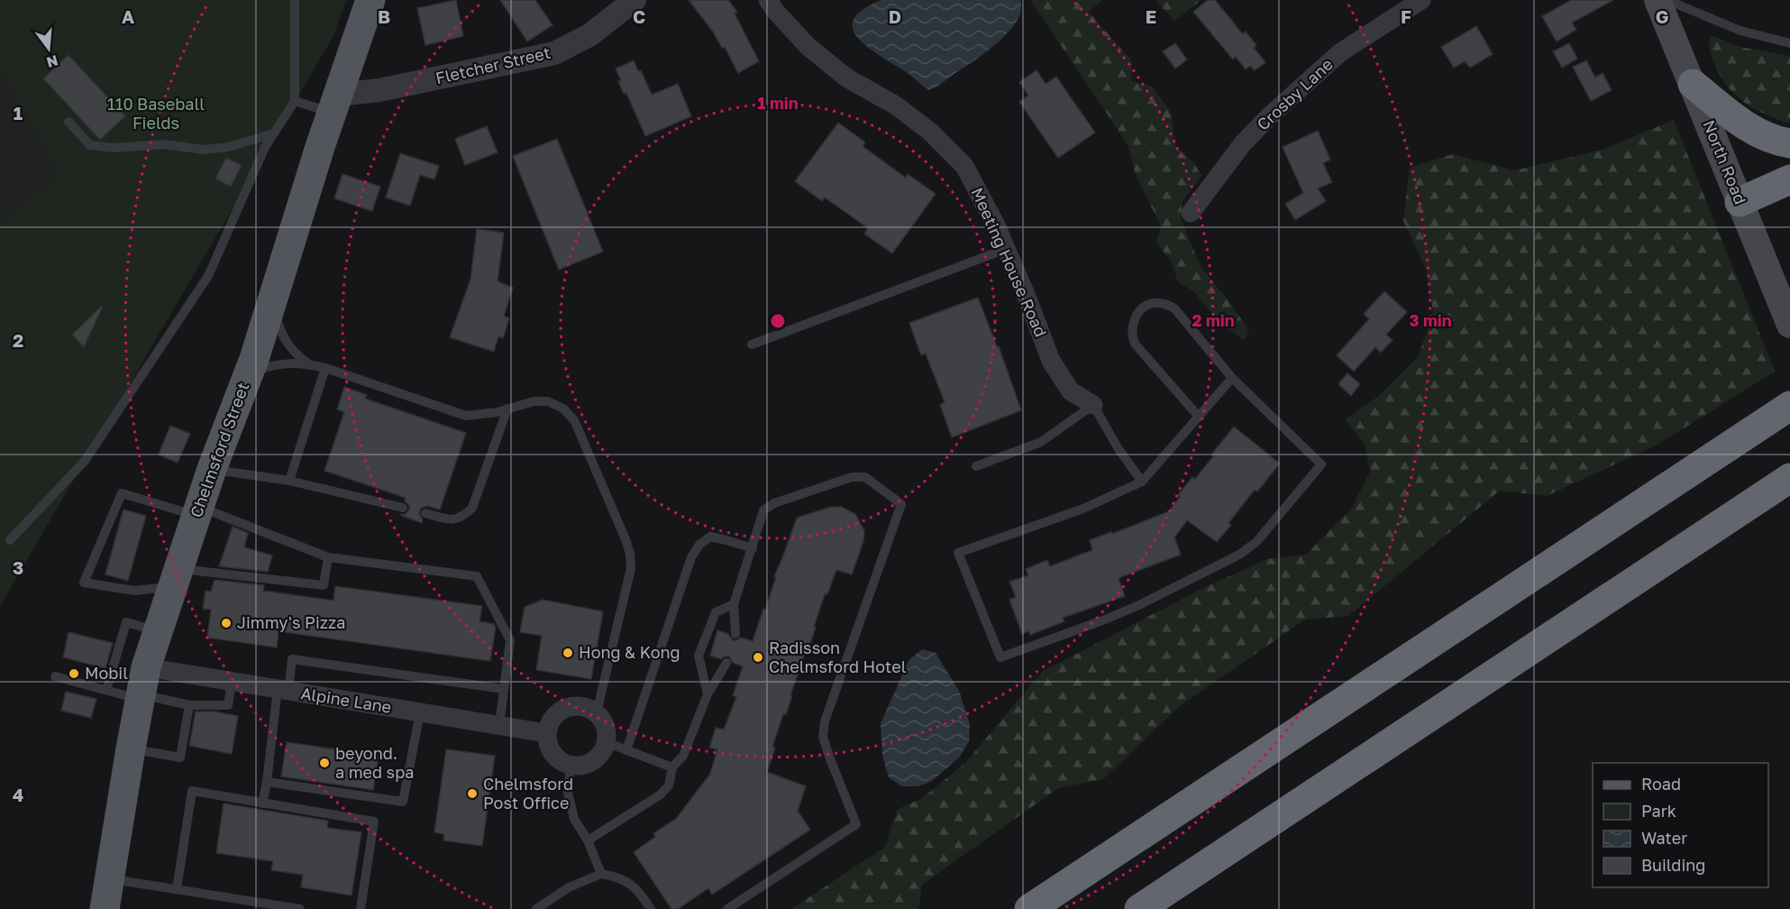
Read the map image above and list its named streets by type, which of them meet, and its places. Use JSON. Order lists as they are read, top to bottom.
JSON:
{
  "streets": {
    "main road": ["North Road", "Chelmsford Street"],
    "street": [
      "Fletcher Street",
      "Crosby Lane",
      "Meeting House Road",
      "Alpine Lane"
    ]
  },
  "crossings": [
    ["Fletcher Street", "Chelmsford Street"],
    ["Chelmsford Street", "Alpine Lane"]
  ],
  "parks": ["110 Baseball Fields"],
  "places": [
    "Jimmy's Pizza",
    "Hong & Kong",
    "Radisson Chelmsford Hotel",
    "Mobil",
    "beyond. a med spa",
    "Chelmsford Post Office"
  ],
  "legend": [
    "Road",
    "Park",
    "Water",
    "Building"
  ],
  "north": "bottom",
  "grid": {
    "columns": [
      "A",
      "B",
      "C",
      "D",
      "E",
      "F",
      "G"
    ],
    "rows": [
      "1",
      "2",
      "3",
      "4"
    ]
  },
  "rings": ["1 min", "2 min", "3 min"]
}
